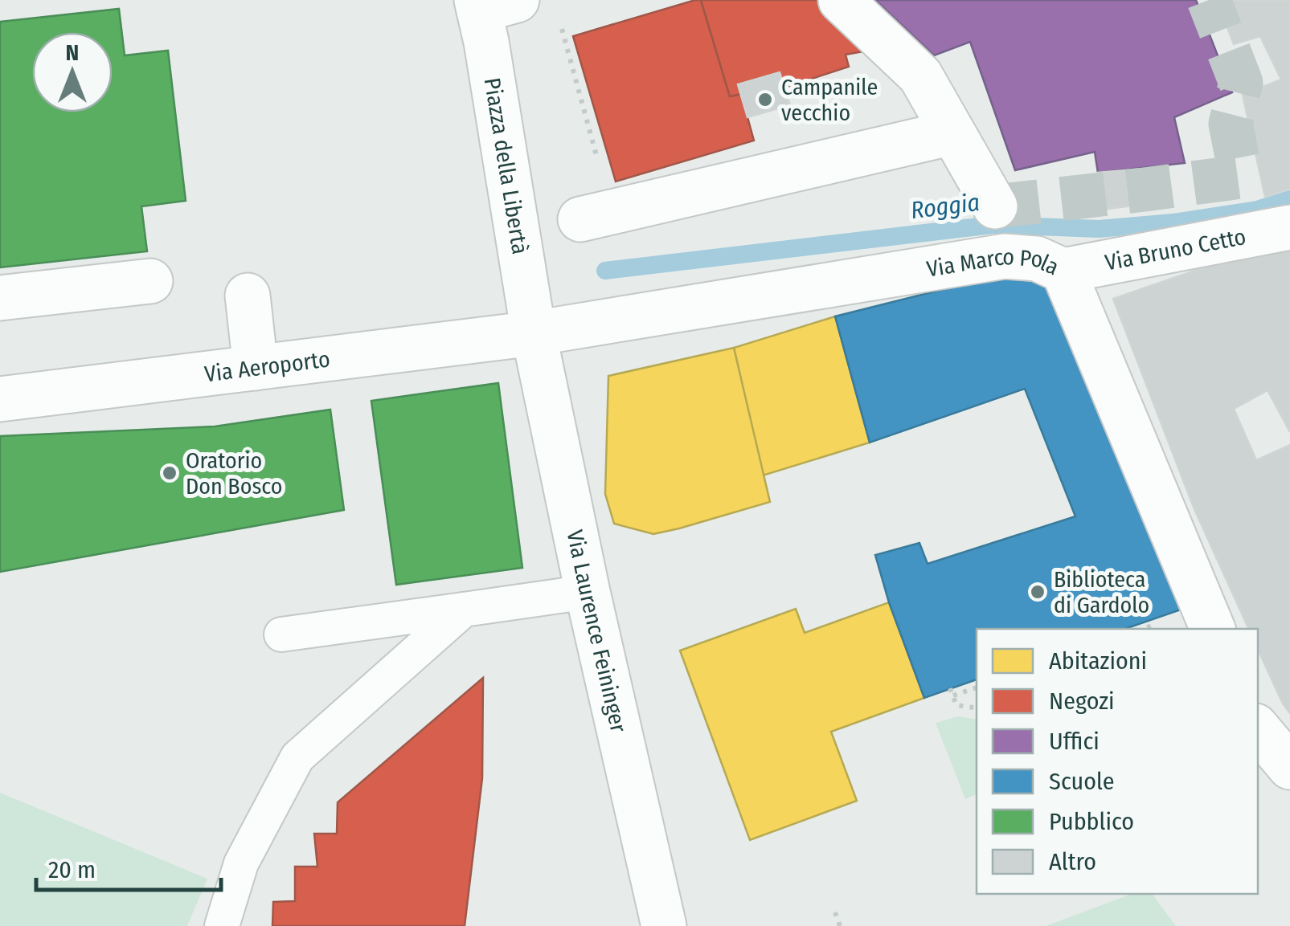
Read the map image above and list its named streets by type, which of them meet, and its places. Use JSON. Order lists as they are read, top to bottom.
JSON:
{
  "streets": {
    "street": [
      "Piazza della Libertà",
      "Via Bruno Cetto",
      "Via Marco Pola",
      "Via Aeroporto",
      "Via Laurence Feininger"
    ]
  },
  "crossings": [
    ["Piazza della Libertà", "Via Marco Pola"],
    ["Piazza della Libertà", "Via Aeroporto"],
    ["Piazza della Libertà", "Via Laurence Feininger"],
    ["Via Bruno Cetto", "Via Marco Pola"],
    ["Via Marco Pola", "Via Aeroporto"],
    ["Via Marco Pola", "Via Laurence Feininger"],
    ["Via Aeroporto", "Via Laurence Feininger"]
  ],
  "water": ["Roggia"],
  "places": ["Campanile vecchio", "Oratorio Don Bosco", "Biblioteca di Gardolo"],
  "legend": [
    "Abitazioni",
    "Negozi",
    "Uffici",
    "Scuole",
    "Pubblico",
    "Altro"
  ],
  "scale_bar": "20 m",
  "north": "top"
}
